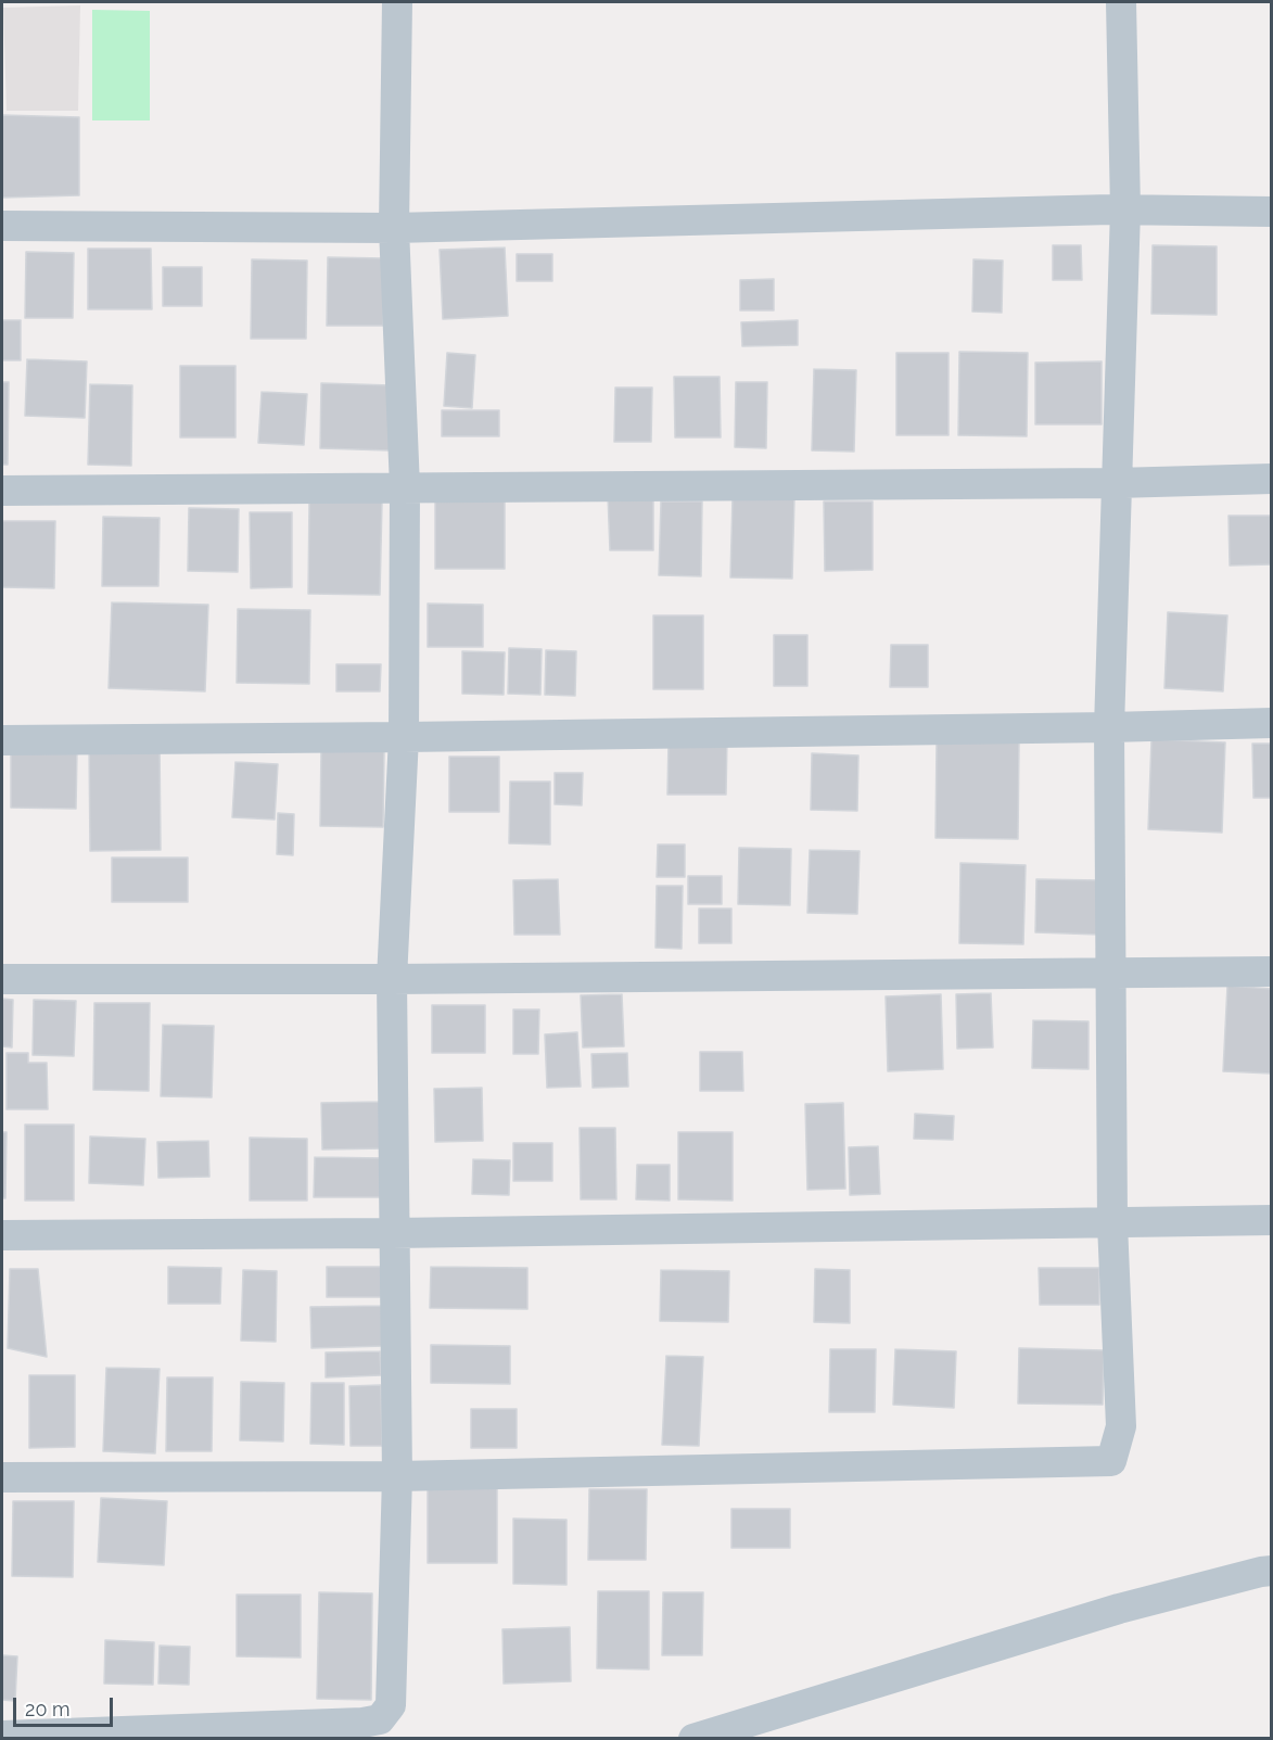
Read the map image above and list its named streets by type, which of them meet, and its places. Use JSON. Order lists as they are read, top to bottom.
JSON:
{
  "scale_bar": "20 m"
}
